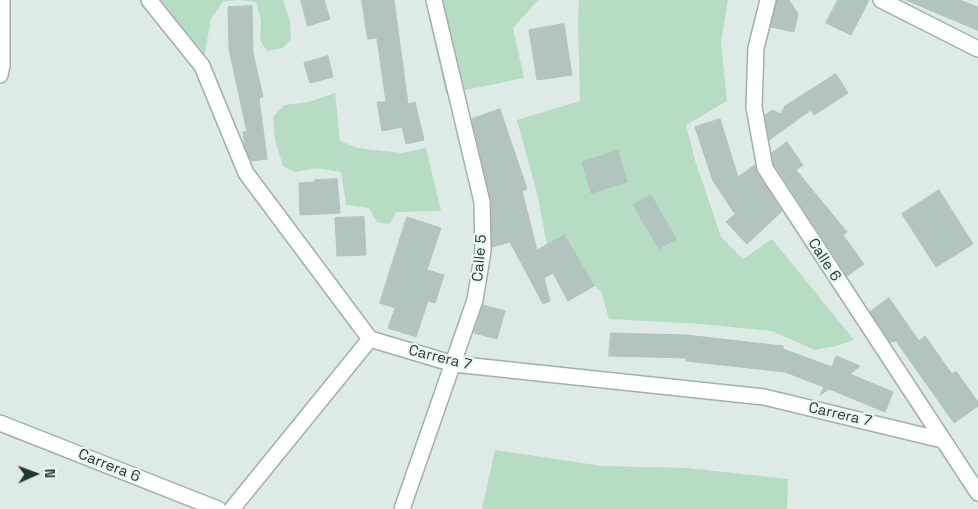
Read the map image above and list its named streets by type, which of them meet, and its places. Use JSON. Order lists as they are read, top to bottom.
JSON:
{
  "streets": {
    "street": [
      "Calle 5",
      "Calle 6",
      "Carrera 7",
      "Carrera 6"
    ]
  },
  "crossings": [
    ["Calle 5", "Carrera 7"],
    ["Calle 6", "Carrera 7"]
  ],
  "north": "right"
}
